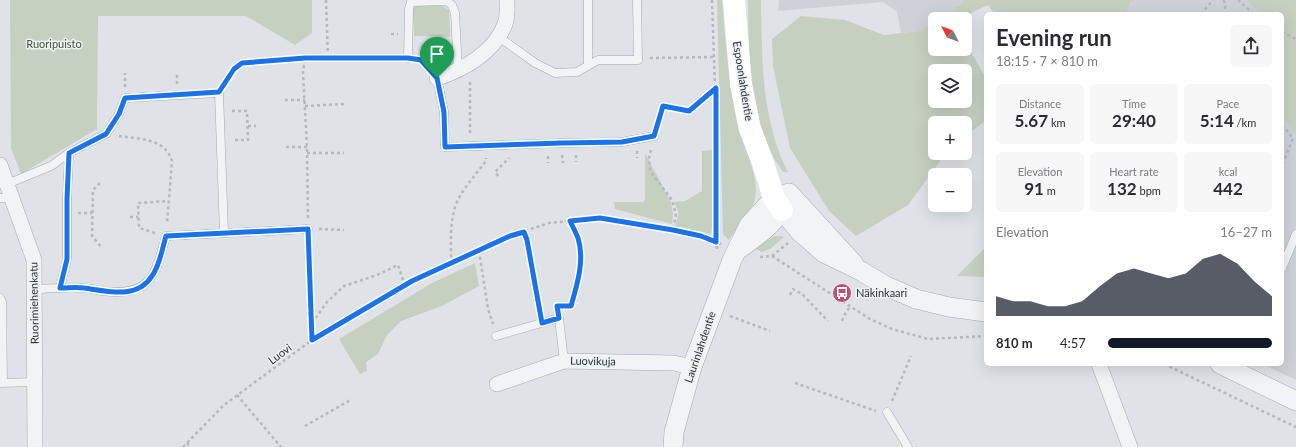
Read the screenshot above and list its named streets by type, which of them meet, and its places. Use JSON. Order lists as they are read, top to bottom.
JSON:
{
  "streets": {
    "main road": ["Espoonlahdentie"],
    "street": ["Ruorimiehenkatu", "Laurinlahdentie", "Luovikuja"],
    "path": ["Luovi"]
  },
  "crossings": [
    ["Espoonlahdentie", "Laurinlahdentie"],
    ["Laurinlahdentie", "Luovikuja"]
  ],
  "parks": ["Ruoripuisto"],
  "places": {
    "bus stop": ["Näkinkaari"]
  },
  "north": "top left",
  "page": {
    "map_buttons": ["+", "−"],
    "heading": ["Evening run", "18:15 · 7 × 810 m"],
    "stats": [
      ["Distance", "5.67 km"],
      ["Time", "29:40"],
      ["Pace", "5:14 /km"],
      ["Elevation", "91 m"],
      ["Heart rate", "132 bpm"],
      ["kcal", "442"]
    ],
    "chart": ["Elevation", "16–27 m"],
    "list": [
      {
        "name": "810 m",
        "note": "4:57"
      }
    ]
  }
}
